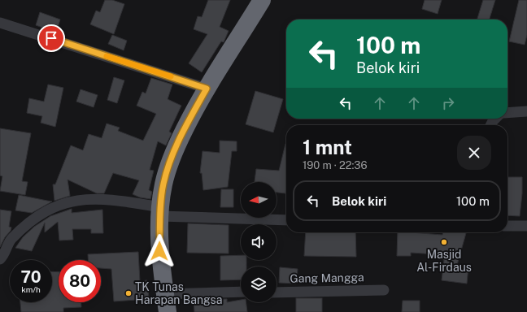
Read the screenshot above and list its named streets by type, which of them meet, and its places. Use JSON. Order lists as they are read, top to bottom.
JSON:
{
  "places": ["Masjid Al-Firdaus", "TK Tunas Harapan Bangsa"],
  "north": "left",
  "page": {
    "turn": ["100 m", "Belok kiri"],
    "heading": ["1 mnt", "190 m · 22:36"],
    "list": [
      {
        "name": "Belok kiri",
        "value": "100 m"
      }
    ],
    "speed": "70 km/h",
    "limit": "80"
  }
}
